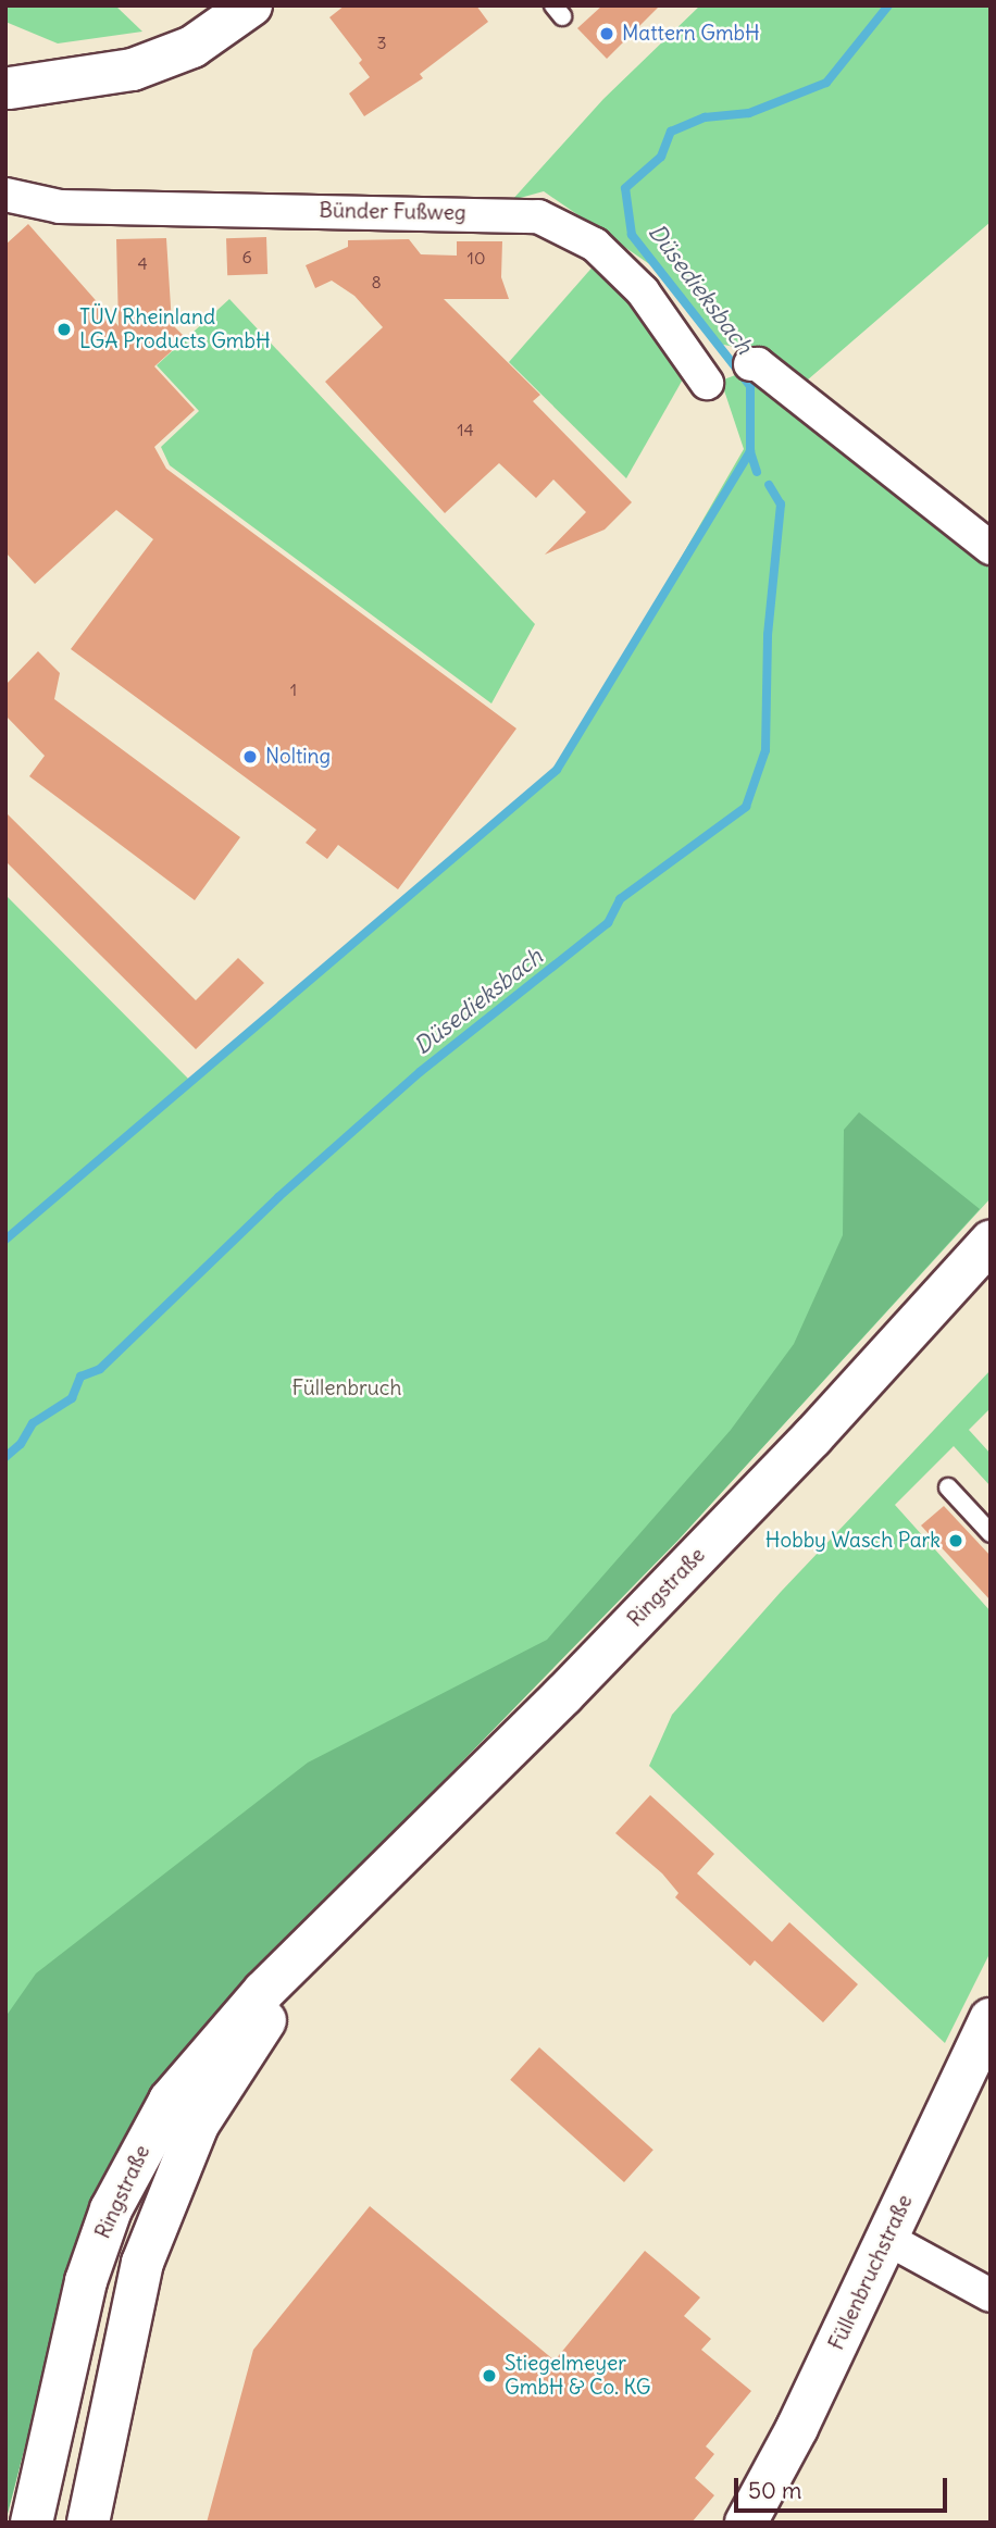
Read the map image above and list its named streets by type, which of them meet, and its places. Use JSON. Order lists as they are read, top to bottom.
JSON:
{
  "streets": {
    "main road": ["Ringstraße", "Füllenbruchstraße"],
    "street": ["Bünder Fußweg"]
  },
  "water": ["Düsedieksbach"],
  "parks": ["Füllenbruch"],
  "places": [
    "Mattern GmbH",
    "TÜV Rheinland LGA Products GmbH",
    "Nolting",
    "Hobby Wasch Park",
    "Stiegelmeyer GmbH & Co. KG"
  ],
  "house_numbers": [
    "3",
    "6",
    "10",
    "4",
    "8",
    "14",
    "1"
  ],
  "scale_bar": "50 m"
}
